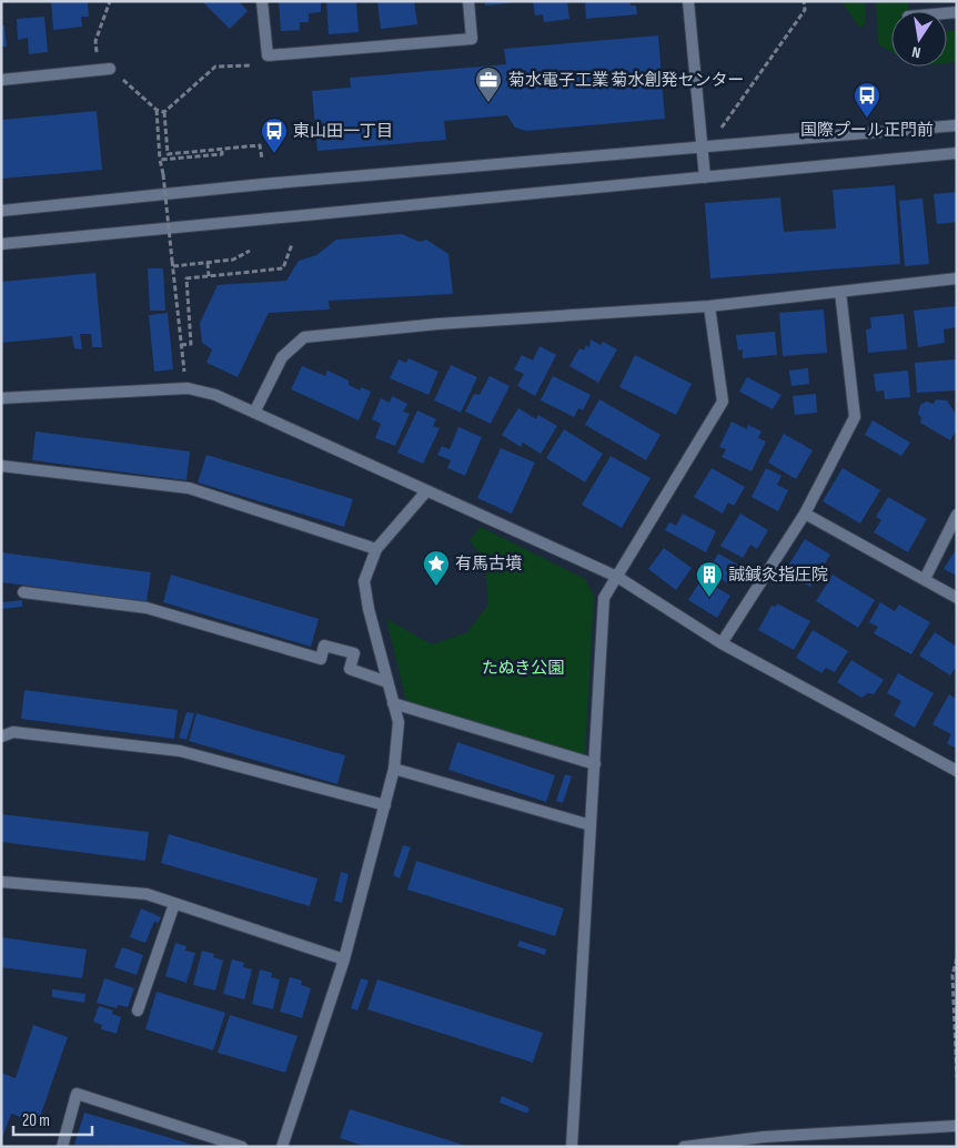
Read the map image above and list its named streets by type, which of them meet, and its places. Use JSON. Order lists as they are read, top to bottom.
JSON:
{
  "parks": ["たぬき公園"],
  "places": {
    "office": ["菊水電子工業 菊水創発センター"],
    "bus stop": ["国際プール正門前", "東山田一丁目"],
    "place": ["有馬古墳"],
    "building": ["誠鍼灸指圧院"]
  },
  "scale_bar": "20 m",
  "north": "bottom"
}
